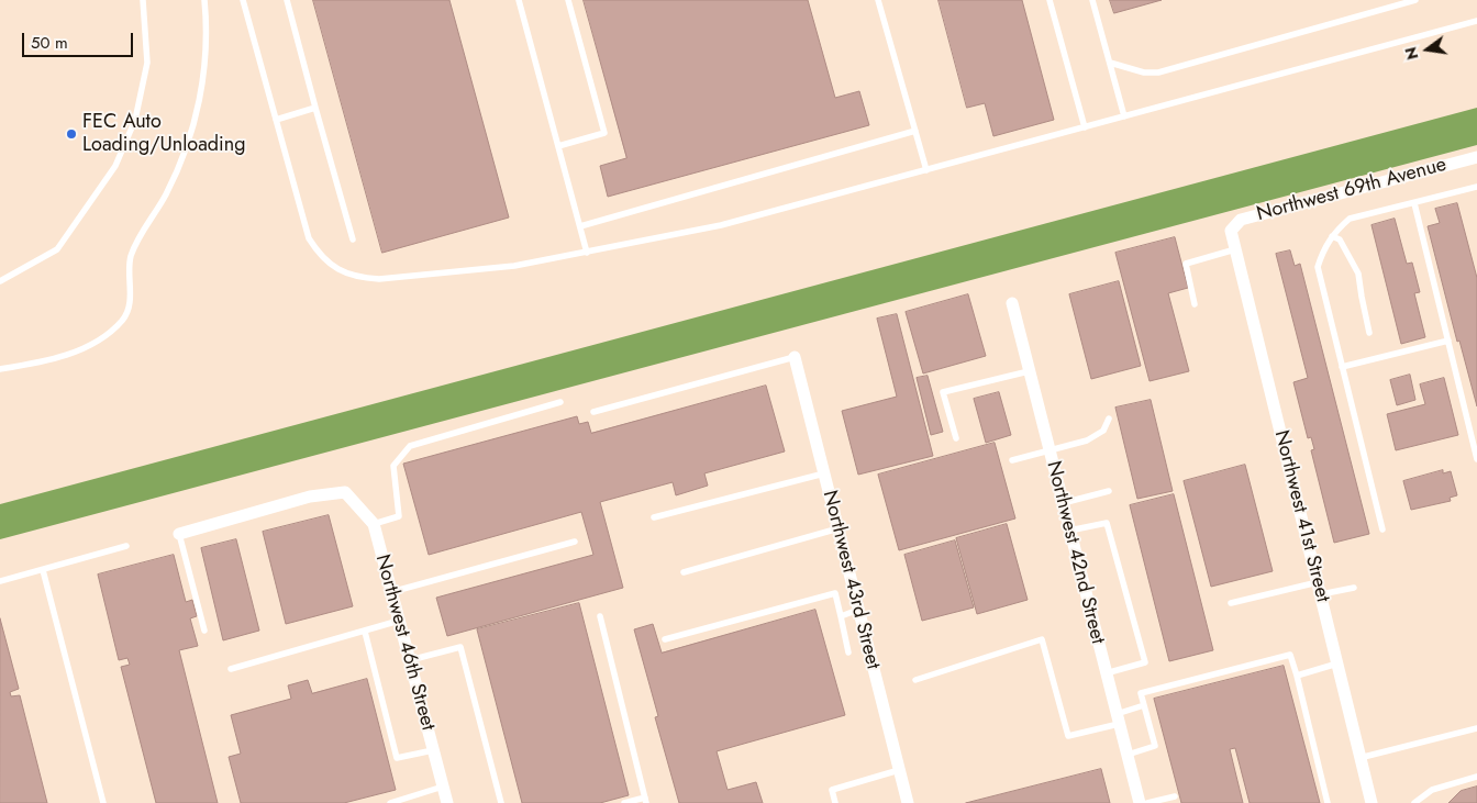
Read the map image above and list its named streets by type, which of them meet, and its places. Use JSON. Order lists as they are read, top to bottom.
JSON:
{
  "streets": {
    "street": [
      "Northwest 69th Avenue",
      "Northwest 41st Street",
      "Northwest 42nd Street",
      "Northwest 43rd Street",
      "Northwest 46th Street"
    ]
  },
  "crossings": [
    ["Northwest 69th Avenue", "Northwest 41st Street"]
  ],
  "places": ["FEC Auto Loading/Unloading"],
  "scale_bar": "50 m",
  "north": "left"
}
